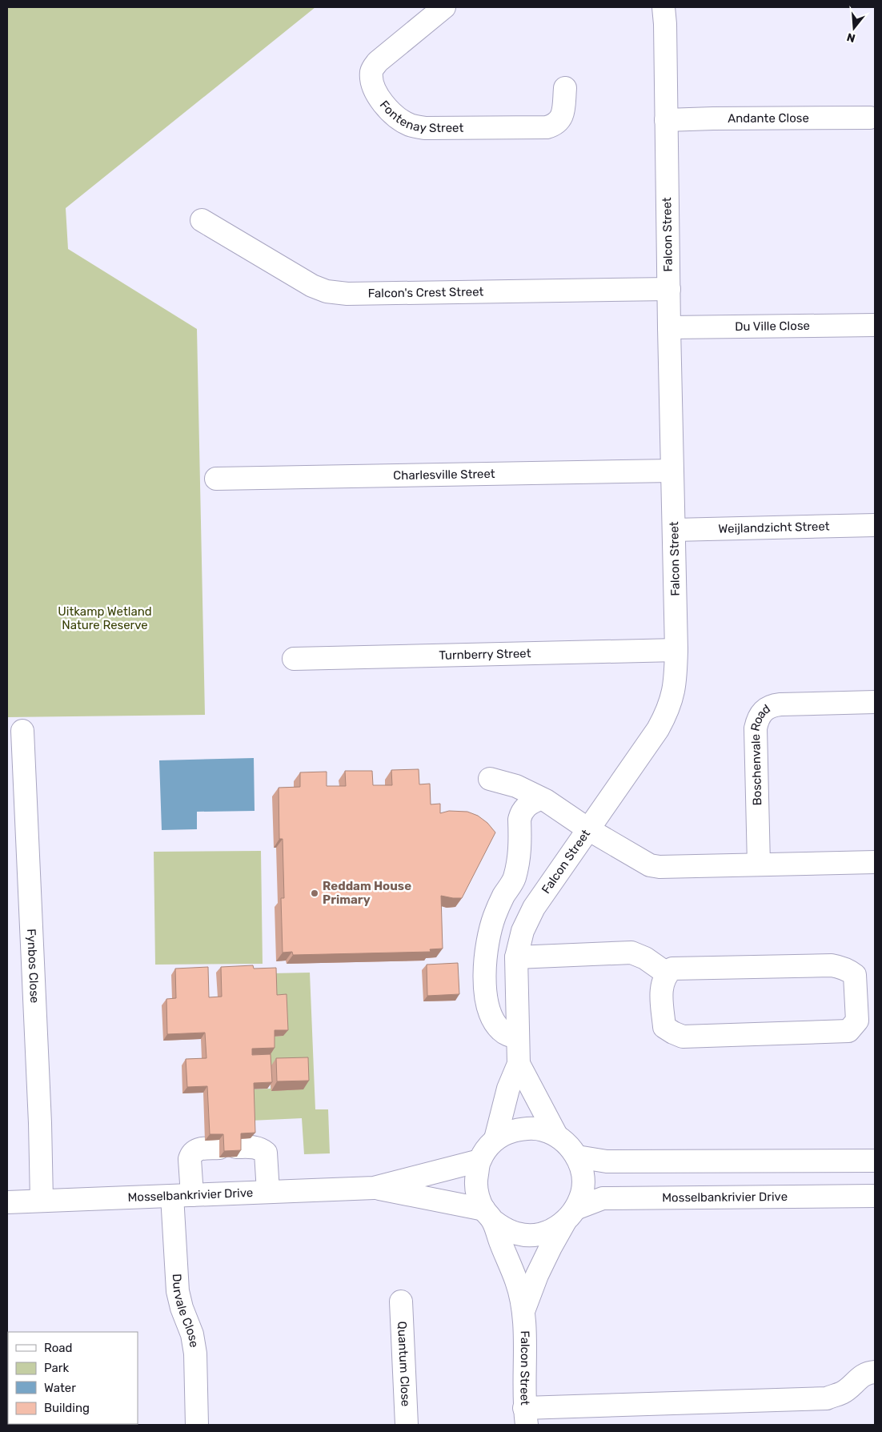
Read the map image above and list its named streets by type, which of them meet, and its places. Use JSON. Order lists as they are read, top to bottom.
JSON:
{
  "streets": {
    "street": [
      "Fontenay Street",
      "Andante Close",
      "Falcon Street",
      "Falcon's Crest Street",
      "Du Ville Close",
      "Charlesville Street",
      "Weijlandzicht Street",
      "Turnberry Street",
      "Boschenvale Road",
      "Fynbos Close",
      "Mosselbankrivier Drive",
      "Durvale Close",
      "Quantum Close"
    ]
  },
  "crossings": [
    ["Andante Close", "Falcon Street"],
    ["Falcon Street", "Falcon's Crest Street"],
    ["Falcon Street", "Du Ville Close"],
    ["Falcon Street", "Charlesville Street"],
    ["Falcon Street", "Weijlandzicht Street"],
    ["Falcon Street", "Turnberry Street"],
    ["Falcon Street", "Mosselbankrivier Drive"],
    ["Fynbos Close", "Mosselbankrivier Drive"],
    ["Mosselbankrivier Drive", "Durvale Close"]
  ],
  "parks": ["Uitkamp Wetland Nature Reserve"],
  "places": ["Reddam House Primary"],
  "legend": [
    "Road",
    "Park",
    "Water",
    "Building"
  ],
  "north": "bottom"
}
